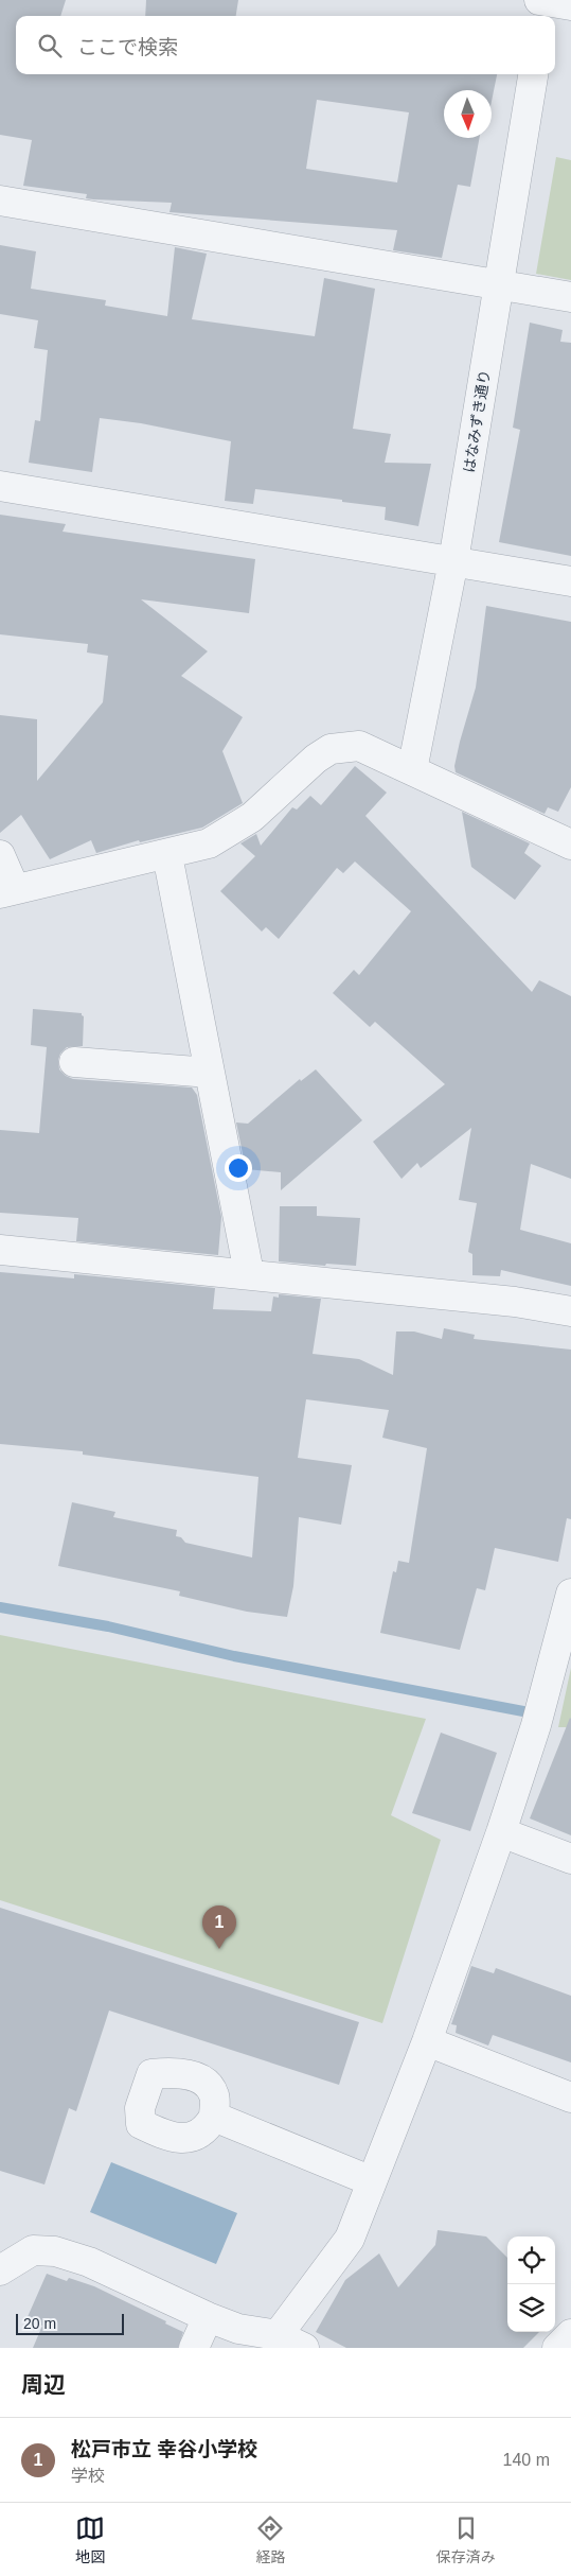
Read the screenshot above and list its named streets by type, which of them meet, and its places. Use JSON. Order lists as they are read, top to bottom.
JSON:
{
  "streets": {
    "street": ["はなみずき通り"]
  },
  "scale_bar": "20 m",
  "north": "bottom",
  "page": {
    "search": "ここで検索",
    "pins": "1",
    "scale": "20 m",
    "heading": "周辺",
    "list": [
      {
        "mark": "1",
        "name": "松戸市立 幸谷小学校",
        "note": "学校",
        "value": "140 m"
      }
    ],
    "nav": ["地図", "経路", "保存済み"]
  }
}
